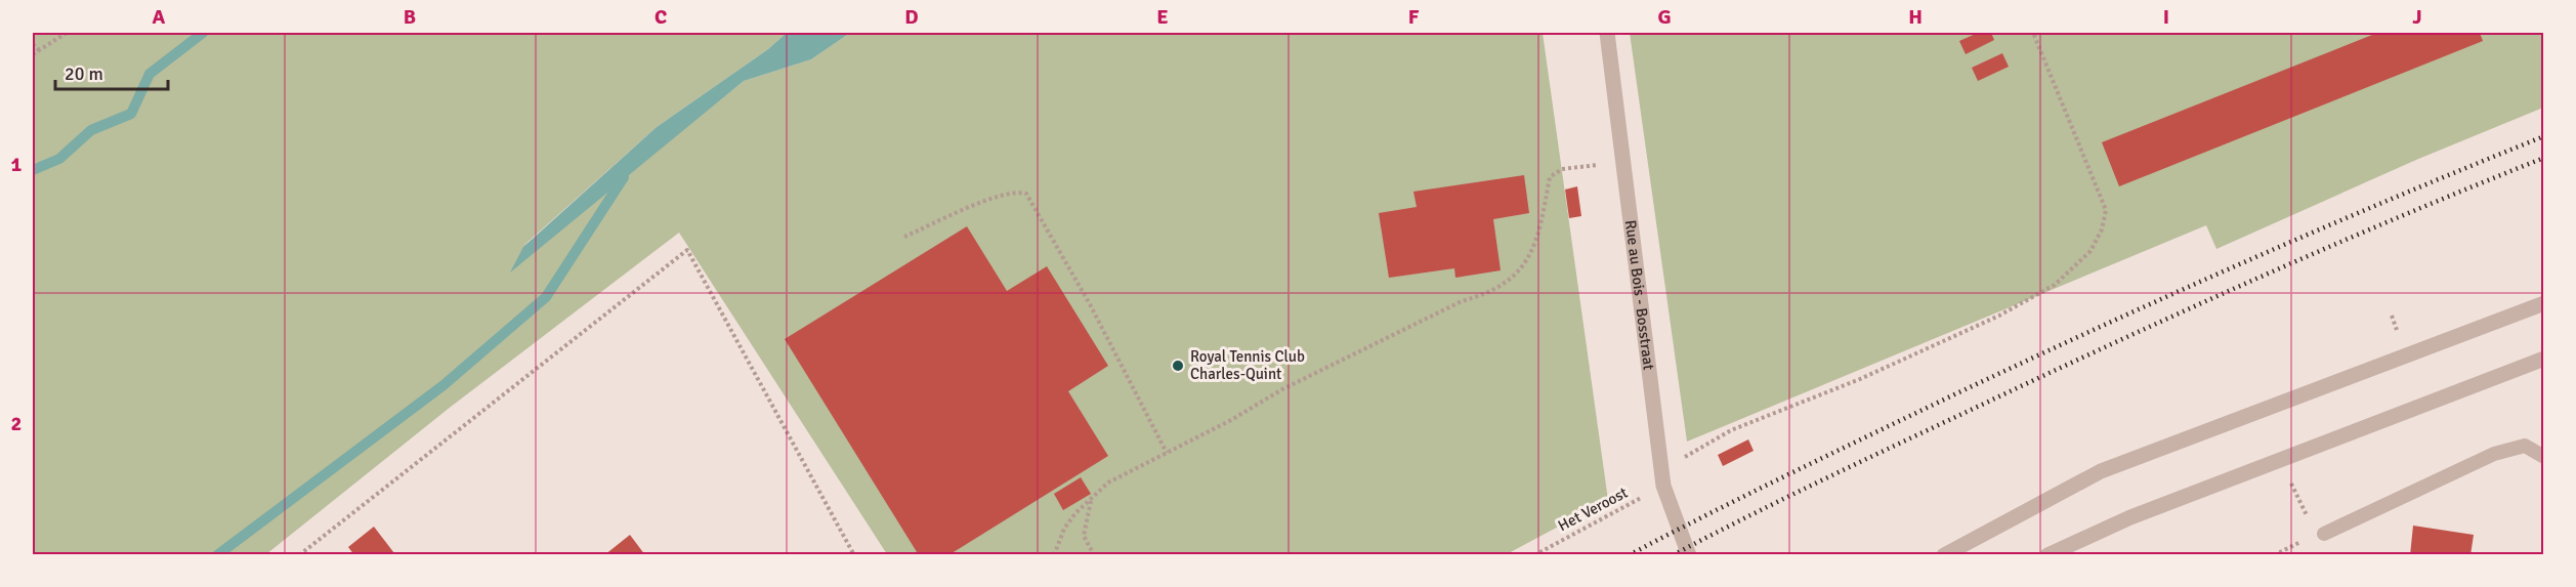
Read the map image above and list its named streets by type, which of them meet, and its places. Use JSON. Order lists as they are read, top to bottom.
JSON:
{
  "streets": {
    "street": ["Rue au Bois - Bosstraat"],
    "path": ["Het Veroost"]
  },
  "crossings": [
    ["Rue au Bois - Bosstraat", "Het Veroost"]
  ],
  "places": ["Royal Tennis Club Charles-Quint"],
  "scale_bar": "20 m",
  "grid": {
    "columns": [
      "A",
      "B",
      "C",
      "D",
      "E",
      "F",
      "G",
      "H",
      "I",
      "J"
    ],
    "rows": ["1", "2"]
  }
}
